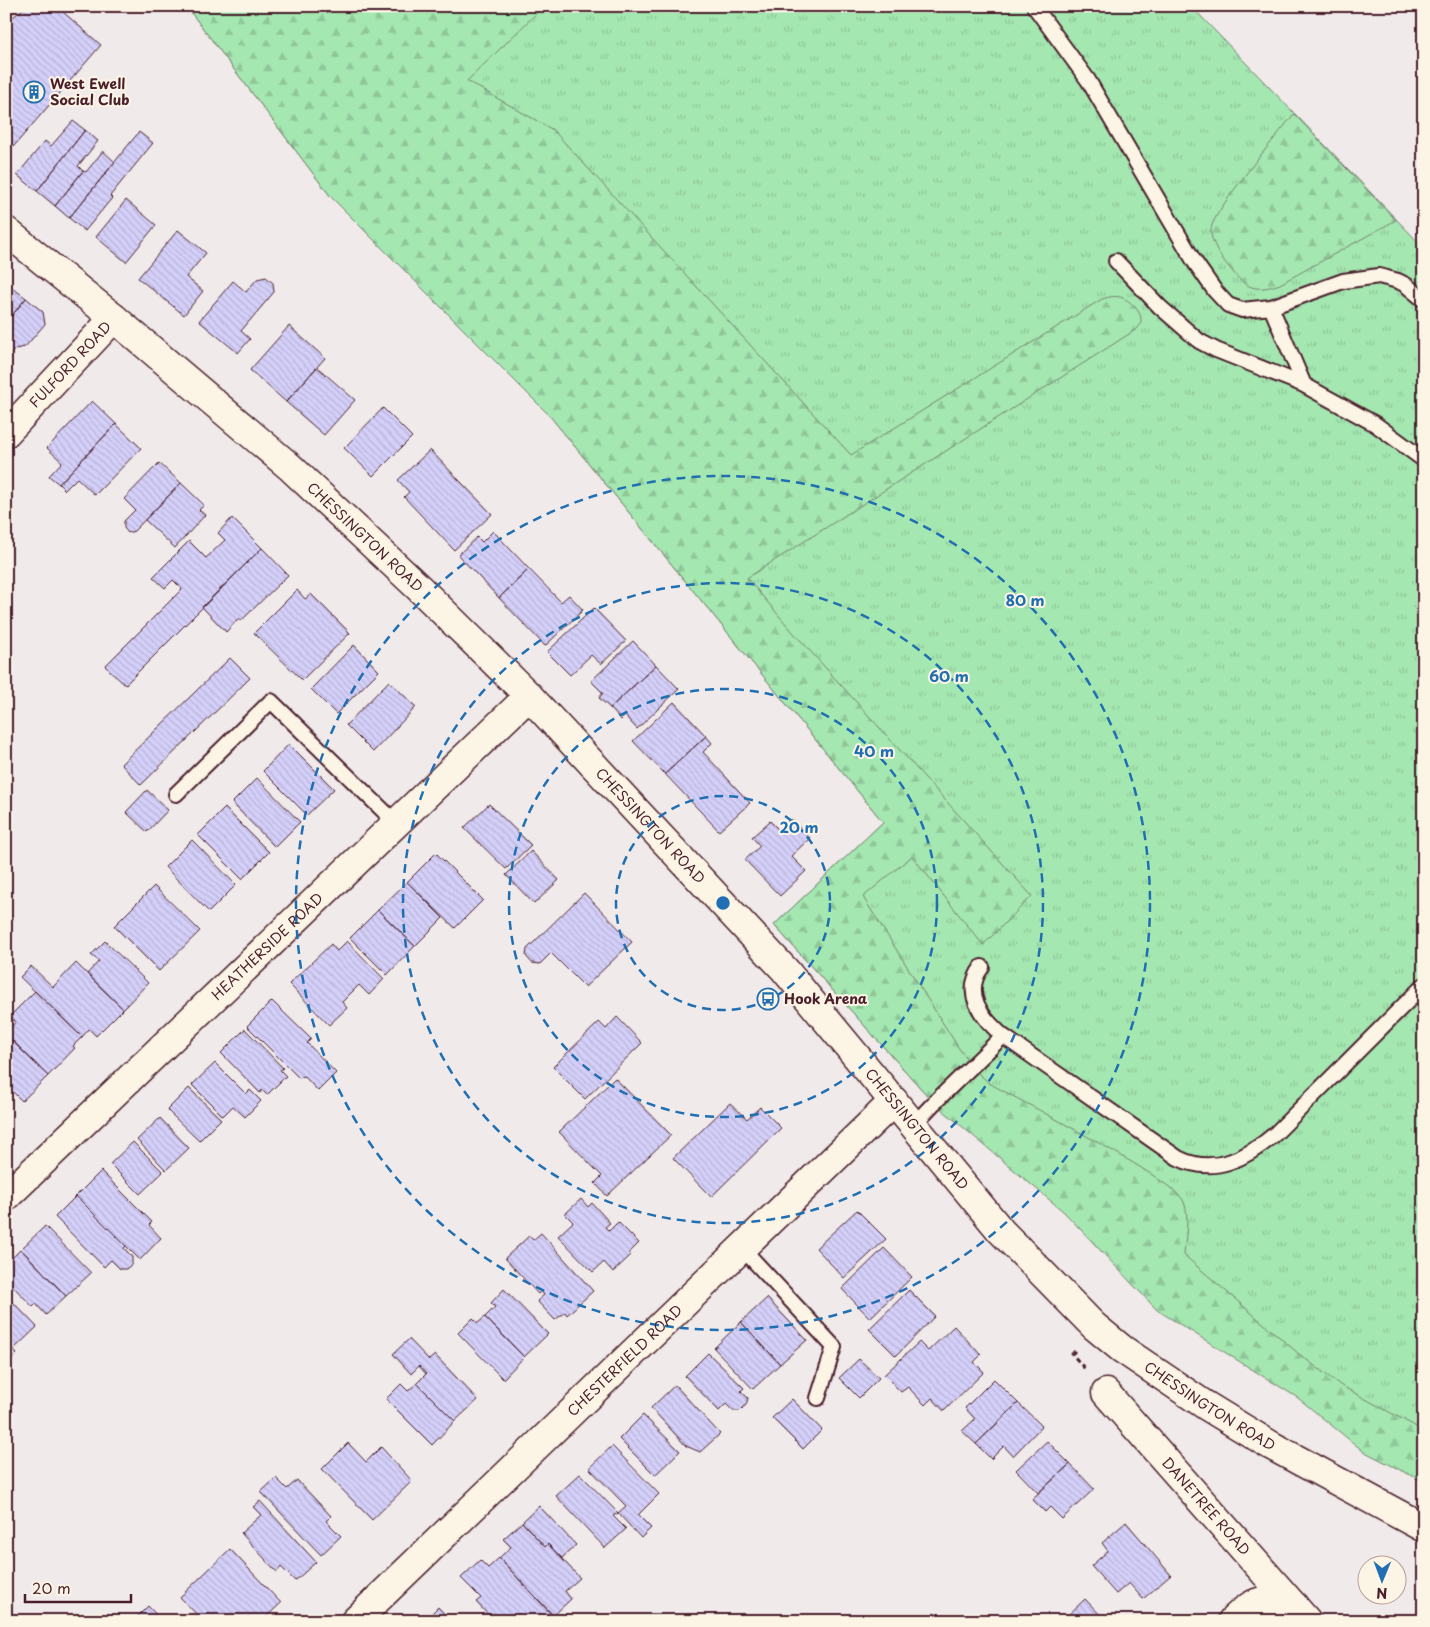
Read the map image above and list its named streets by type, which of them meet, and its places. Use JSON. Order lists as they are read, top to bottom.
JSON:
{
  "streets": {
    "street": [
      "FULFORD ROAD",
      "CHESSINGTON ROAD",
      "HEATHERSIDE ROAD",
      "CHESTERFIELD ROAD",
      "DANETREE ROAD"
    ]
  },
  "crossings": [
    ["FULFORD ROAD", "CHESSINGTON ROAD"],
    ["CHESSINGTON ROAD", "HEATHERSIDE ROAD"],
    ["CHESSINGTON ROAD", "CHESTERFIELD ROAD"]
  ],
  "places": {
    "building": ["West Ewell Social Club"],
    "bus stop": ["Hook Arena"]
  },
  "scale_bar": "20 m",
  "north": "bottom",
  "rings": [
    "80 m",
    "60 m",
    "40 m",
    "20 m"
  ]
}
